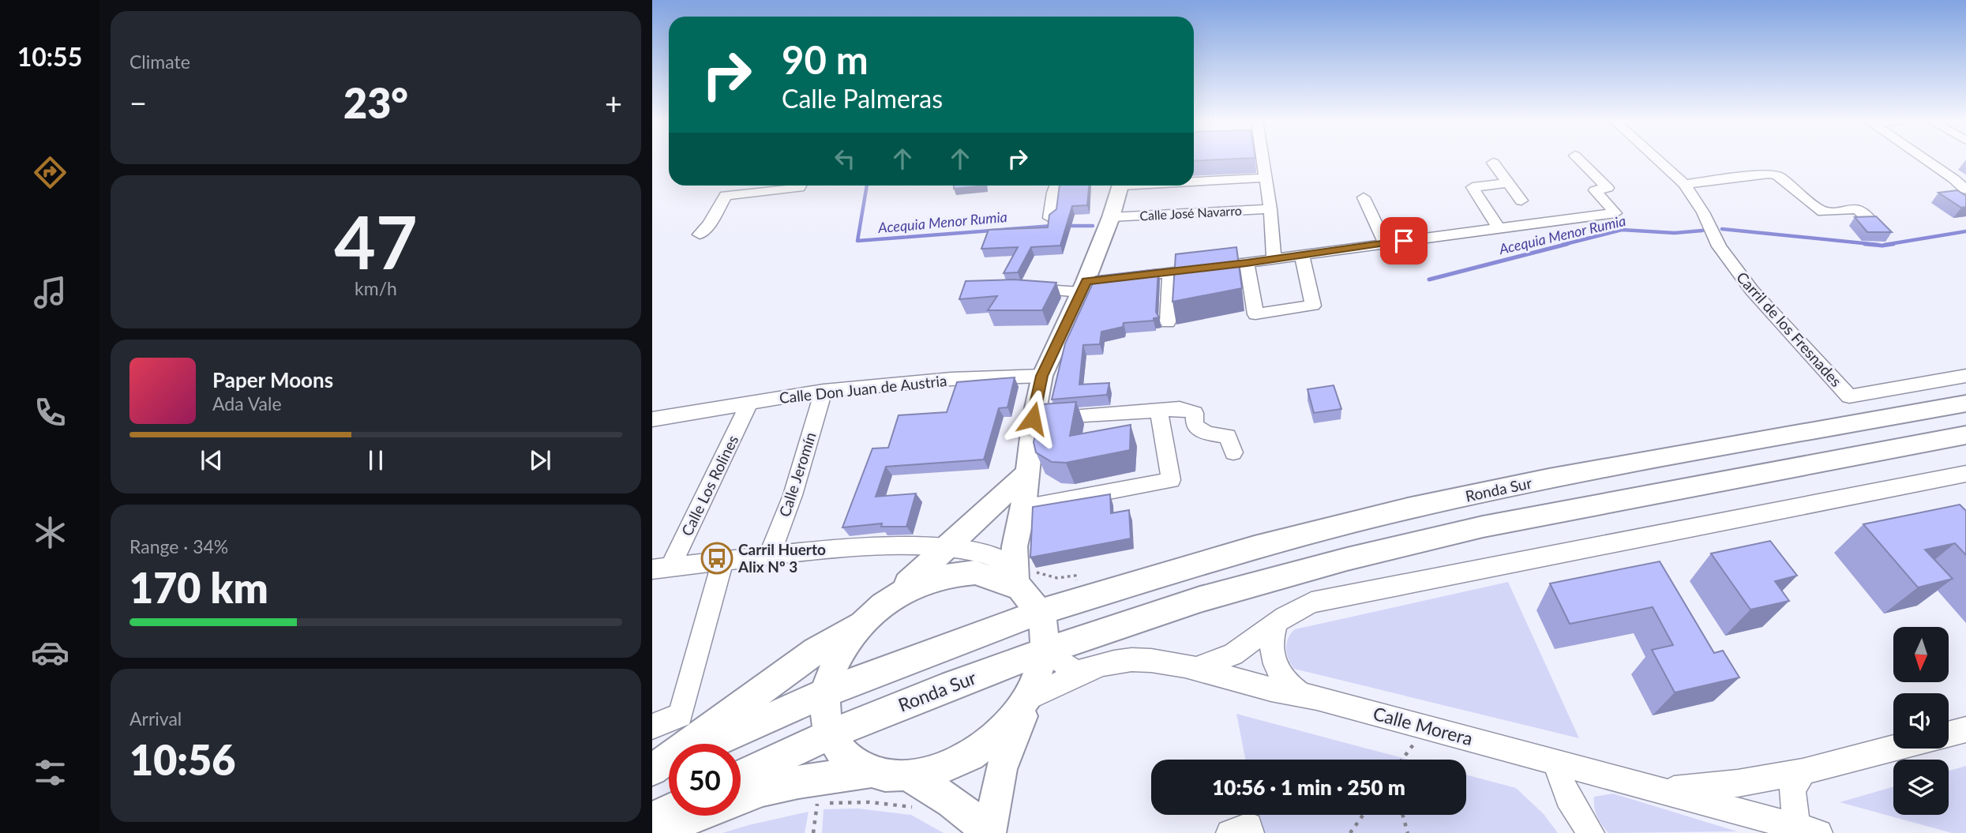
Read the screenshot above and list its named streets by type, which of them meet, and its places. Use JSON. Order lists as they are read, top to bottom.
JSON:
{
  "streets": {
    "main road": ["Ronda Sur"],
    "street": [
      "Calle José Navarro",
      "Carril de los Fresnades",
      "Calle Don Juan de Austria",
      "Calle Jeromín",
      "Calle Los Rolines",
      "Calle Morera"
    ]
  },
  "crossings": [
    ["Calle Don Juan de Austria", "Calle Jeromín"],
    ["Calle Don Juan de Austria", "Calle Los Rolines"]
  ],
  "water": ["Acequia Menor Rumia"],
  "places": {
    "bus stop": ["Carril Huerto Alix Nº 3"]
  },
  "north": "bottom",
  "page": {
    "tabs": "10:55",
    "tile": [
      "Climate",
      ["47", "km/h"],
      ["Range · 34%", "170 km"],
      ["Arrival", "10:56"]
    ],
    "turn": ["90 m", "Calle Palmeras"],
    "heat": ["−", "23°", "+"],
    "song": ["Paper Moons", "Ada Vale"],
    "limit": "50",
    "trip": "10:56 · 1 min · 250 m"
  }
}
